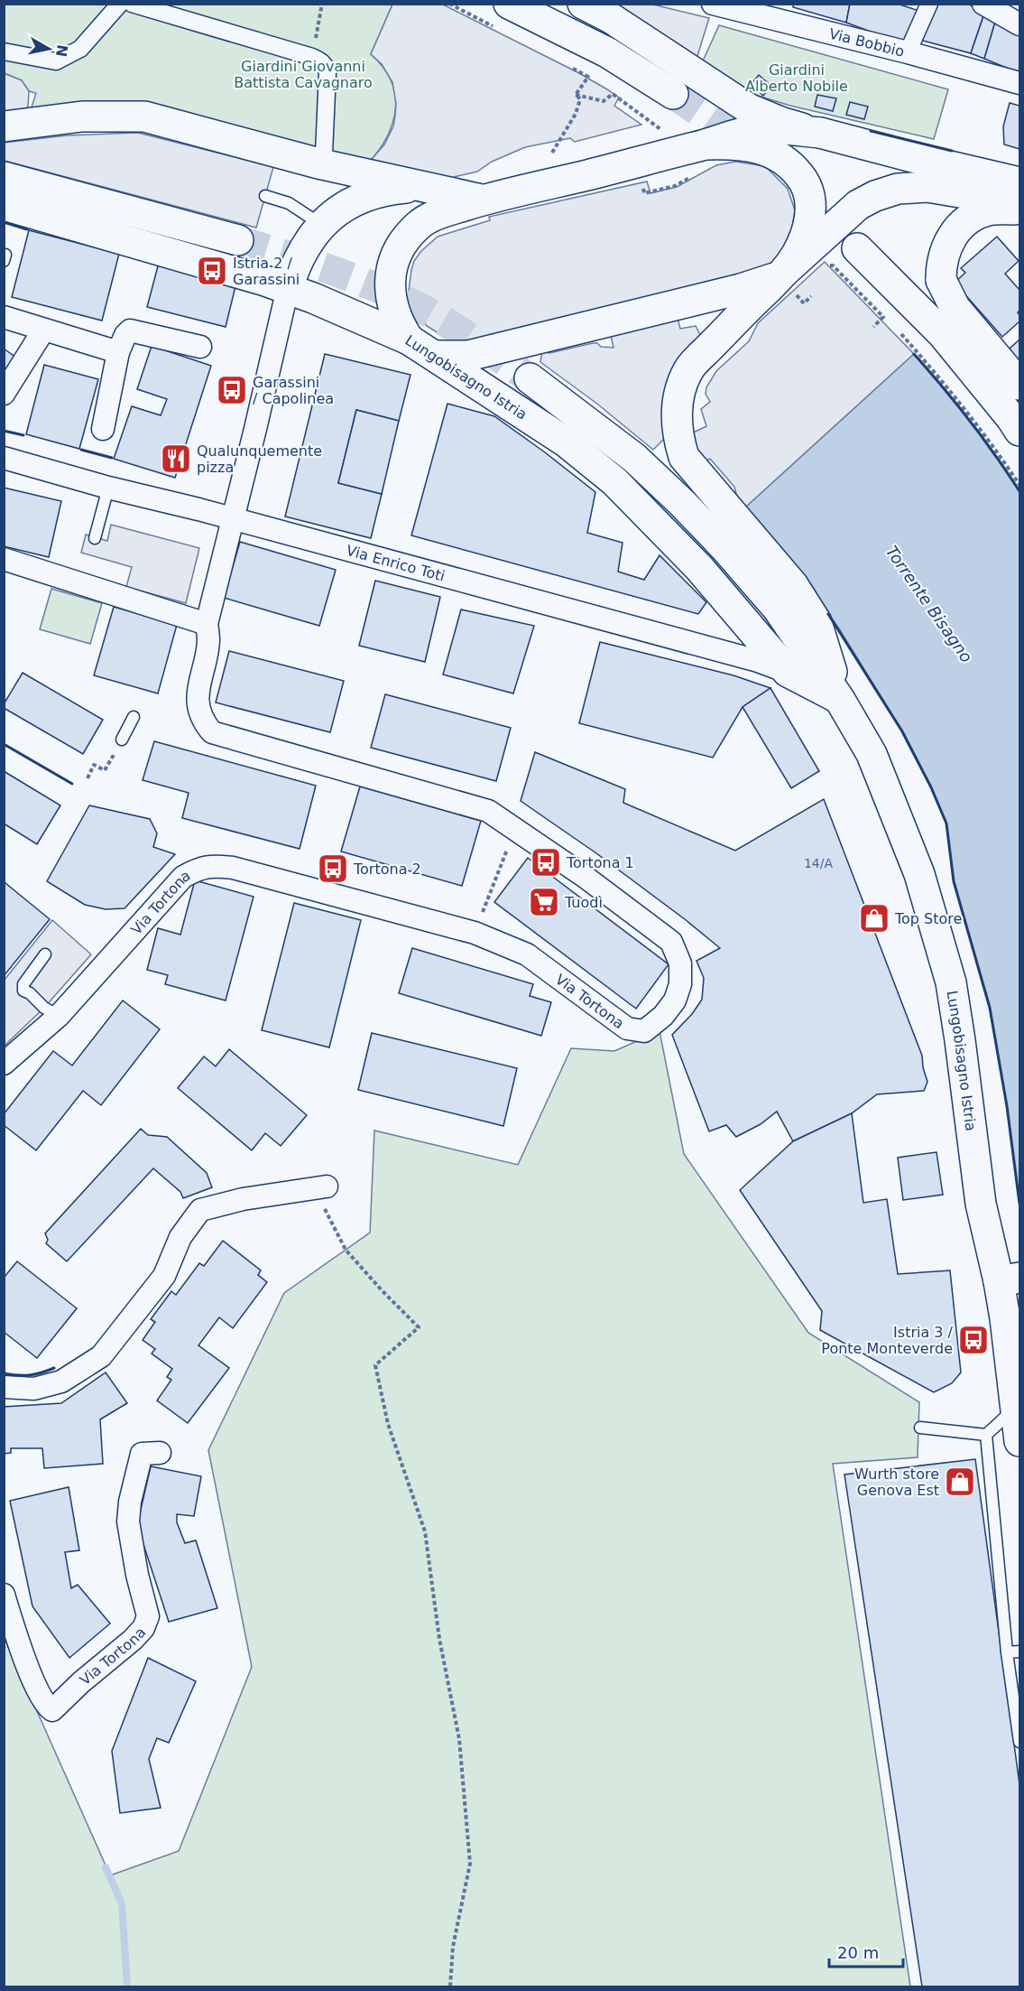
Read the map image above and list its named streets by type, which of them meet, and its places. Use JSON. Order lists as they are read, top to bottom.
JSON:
{
  "streets": {
    "main road": ["Lungobisagno Istria"],
    "street": ["Via Bobbio", "Via Enrico Toti", "Via Tortona"]
  },
  "crossings": [
    ["Lungobisagno Istria", "Via Enrico Toti"],
    ["Lungobisagno Istria", "Via Tortona"],
    ["Via Enrico Toti", "Via Tortona"]
  ],
  "water": ["Torrente Bisagno"],
  "parks": ["Giardini Giovanni Battista Cavagnaro", "Giardini Alberto Nobile"],
  "places": {
    "bus stop": [
      "Istria 2 / Garassini",
      "Garassini / Capolinea",
      "Tortona 1",
      "Tortona 2",
      "Istria 3 / Ponte Monteverde"
    ],
    "restaurant": ["Qualunquemente pizza"],
    "supermarket": ["Tuodì"],
    "shop": ["Top Store", "Wurth store Genova Est"]
  },
  "house_numbers": ["14/A"],
  "scale_bar": "20 m",
  "north": "right"
}
